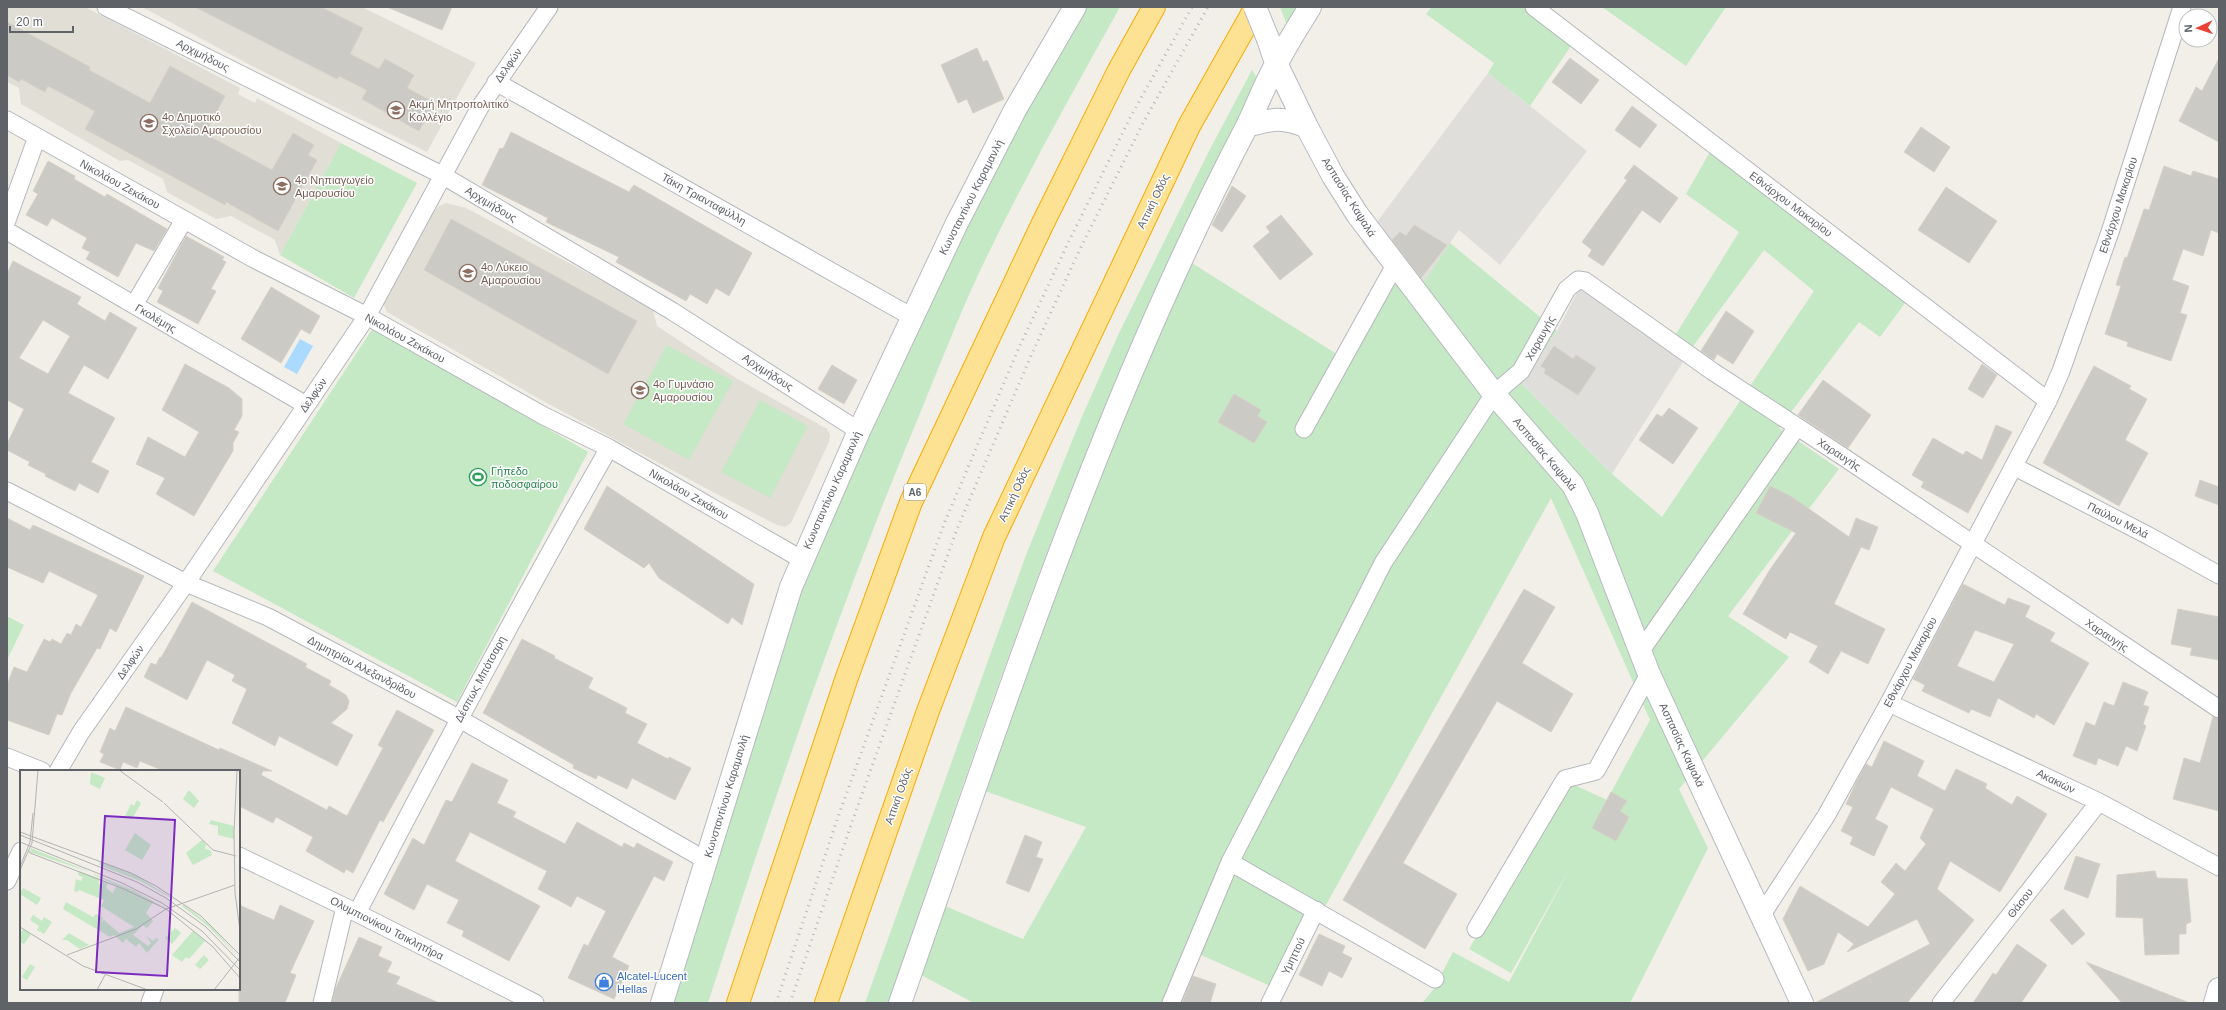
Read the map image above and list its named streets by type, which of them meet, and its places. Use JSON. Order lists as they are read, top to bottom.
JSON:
{
  "streets": {
    "highway": ["Αττική Οδός", "Α6"],
    "street": [
      "Αρχιμήδους",
      "Δελφών",
      "Νικολάου Ζεκάκου",
      "Κωνσταντίνου Καραμανλή",
      "Ασπασίας Καψαλά",
      "Τάκη Τριανταφύλλη",
      "Εθνάρχου Μακαρίου",
      "Γκολέμης",
      "Χαραυγής",
      "Παύλου Μελά",
      "Δημητρίου Αλεξανδρίδου",
      "Δέσπως Μπότσαρη",
      "Ακακιών",
      "Θάσου",
      "Ολυμπιονίκου Τσικλητήρα",
      "Υμηττού"
    ]
  },
  "crossings": [
    ["Αρχιμήδους", "Δελφών"],
    ["Αρχιμήδους", "Κωνσταντίνου Καραμανλή"],
    ["Δελφών", "Νικολάου Ζεκάκου"],
    ["Δελφών", "Τάκη Τριανταφύλλη"],
    ["Δελφών", "Γκολέμης"],
    ["Δελφών", "Δημητρίου Αλεξανδρίδου"],
    ["Νικολάου Ζεκάκου", "Κωνσταντίνου Καραμανλή"],
    ["Νικολάου Ζεκάκου", "Δέσπως Μπότσαρη"],
    ["Κωνσταντίνου Καραμανλή", "Τάκη Τριανταφύλλη"],
    ["Κωνσταντίνου Καραμανλή", "Δημητρίου Αλεξανδρίδου"],
    ["Ασπασίας Καψαλά", "Αττική Οδός"],
    ["Ασπασίας Καψαλά", "Εθνάρχου Μακαρίου"],
    ["Ασπασίας Καψαλά", "Χαραυγής"],
    ["Εθνάρχου Μακαρίου", "Χαραυγής"],
    ["Εθνάρχου Μακαρίου", "Παύλου Μελά"],
    ["Εθνάρχου Μακαρίου", "Ακακιών"],
    ["Δημητρίου Αλεξανδρίδου", "Δέσπως Μπότσαρη"],
    ["Δέσπως Μπότσαρη", "Ολυμπιονίκου Τσικλητήρα"],
    ["Ακακιών", "Θάσου"]
  ],
  "places": {
    "school or university": [
      "Ακμή Μητροπολιτικό Κολλέγιο",
      "4ο Δημοτικό Σχολείο Αμαρουσίου",
      "4ο Νηπιαγωγείο Αμαρουσίου",
      "4ο Λύκειο Αμαρουσίου",
      "4ο Γυμνάσιο Αμαρουσίου"
    ],
    "sports": ["Γήπεδο ποδοσφαίρου"],
    "shop": ["Alcatel-Lucent Hellas"]
  },
  "scale_bar": "20 m",
  "north": "left"
}
